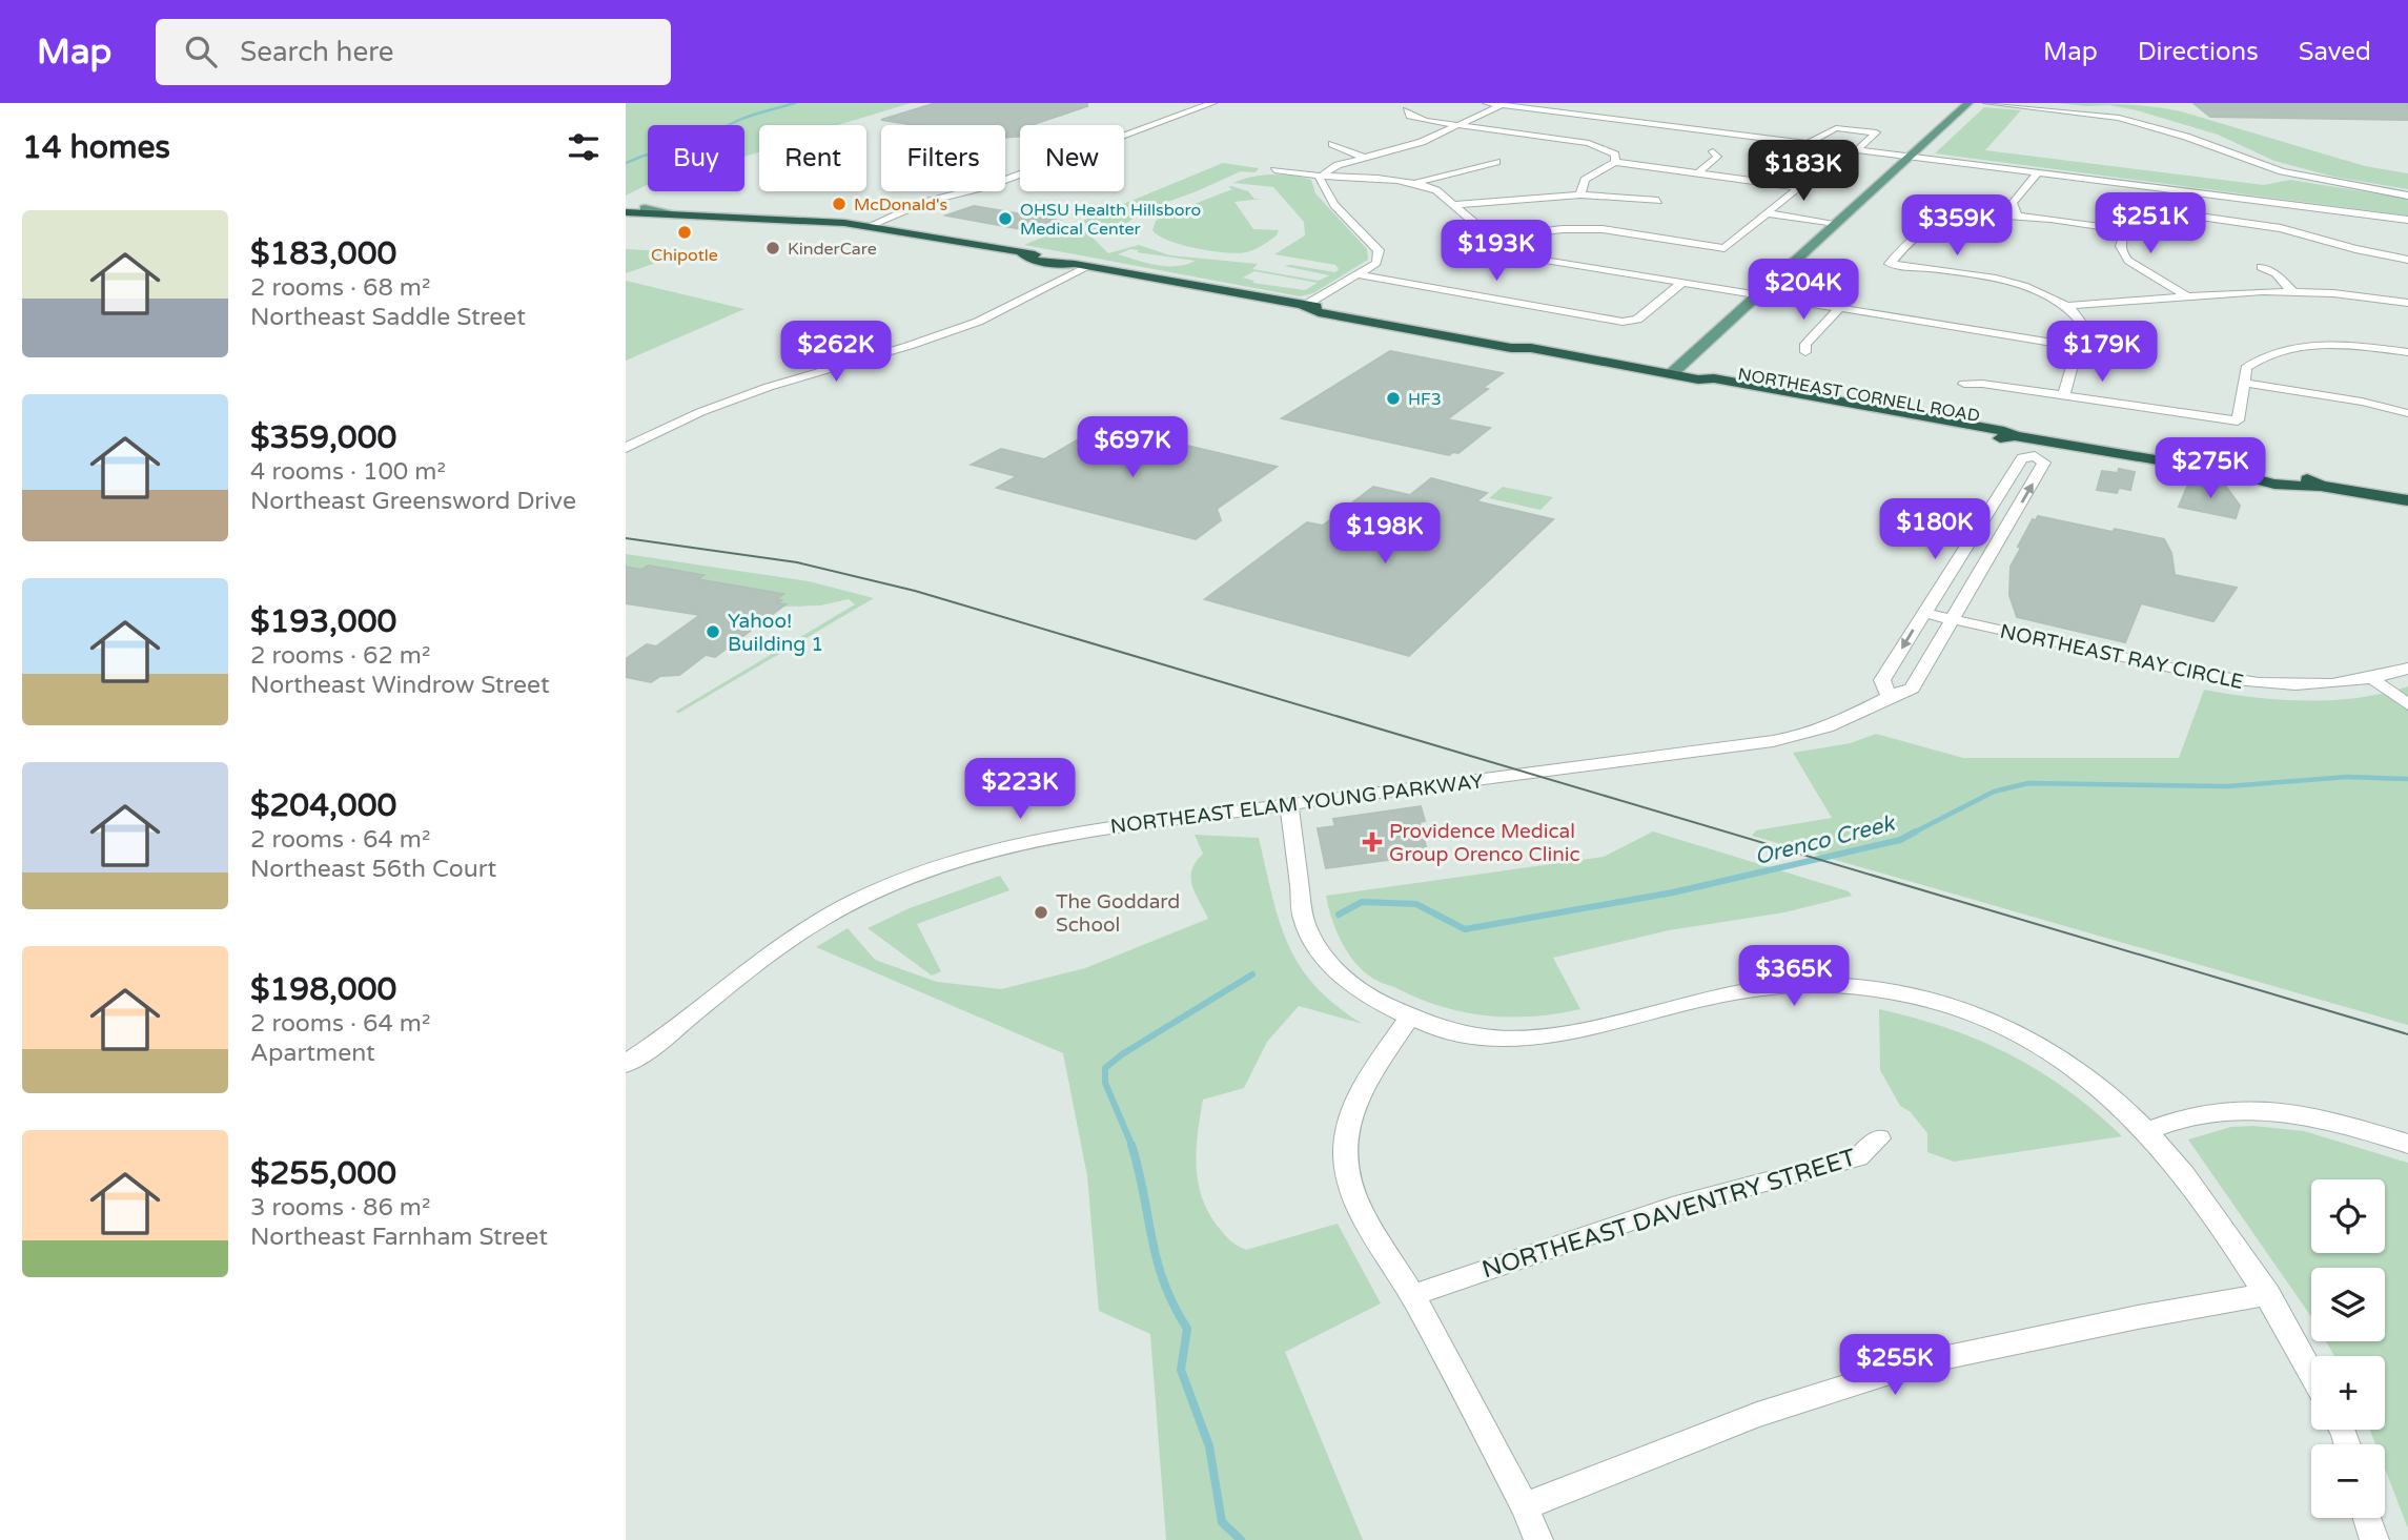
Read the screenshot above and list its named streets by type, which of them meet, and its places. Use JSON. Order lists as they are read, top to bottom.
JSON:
{
  "streets": {
    "highway": ["NORTHEAST CORNELL ROAD"],
    "street": ["NORTHEAST RAY CIRCLE", "NORTHEAST ELAM YOUNG PARKWAY", "NORTHEAST DAVENTRY STREET"]
  },
  "crossings": [
    ["NORTHEAST CORNELL ROAD", "NORTHEAST ELAM YOUNG PARKWAY"],
    ["NORTHEAST RAY CIRCLE", "NORTHEAST ELAM YOUNG PARKWAY"]
  ],
  "water": ["Orenco Creek"],
  "places": {
    "other": [
      "McDonald's",
      "OHSU Health Hillsboro Medical Center",
      "Chipotle",
      "KinderCare",
      "HF3",
      "Yahoo! Building 1",
      "The Goddard School"
    ],
    "health": ["Providence Medical Group Orenco Clinic"]
  },
  "page": {
    "header": "Map",
    "search": "Search here",
    "nav": ["Map", "Directions", "Saved"],
    "heading": "14 homes",
    "chip": [
      "Buy",
      "Rent",
      "Filters",
      "New"
    ],
    "price": [
      "$183K",
      "$251K",
      "$359K",
      "$193K",
      "$204K",
      "$262K",
      "$179K",
      "$697K",
      "$275K",
      "$180K",
      "$198K",
      "$223K",
      "$365K",
      "$255K"
    ],
    "list": [
      {
        "name": "$183,000",
        "note": "2 rooms · 68 m² · Northeast Saddle Street"
      },
      {
        "name": "$359,000",
        "note": "4 rooms · 100 m² · Northeast Greensword Drive"
      },
      {
        "name": "$193,000",
        "note": "2 rooms · 62 m² · Northeast Windrow Street"
      },
      {
        "name": "$204,000",
        "note": "2 rooms · 64 m² · Northeast 56th Court"
      },
      {
        "name": "$198,000",
        "note": "2 rooms · 64 m² · Apartment"
      },
      {
        "name": "$255,000",
        "note": "3 rooms · 86 m² · Northeast Farnham Street"
      }
    ],
    "map_buttons": ["+", "−"]
  }
}
